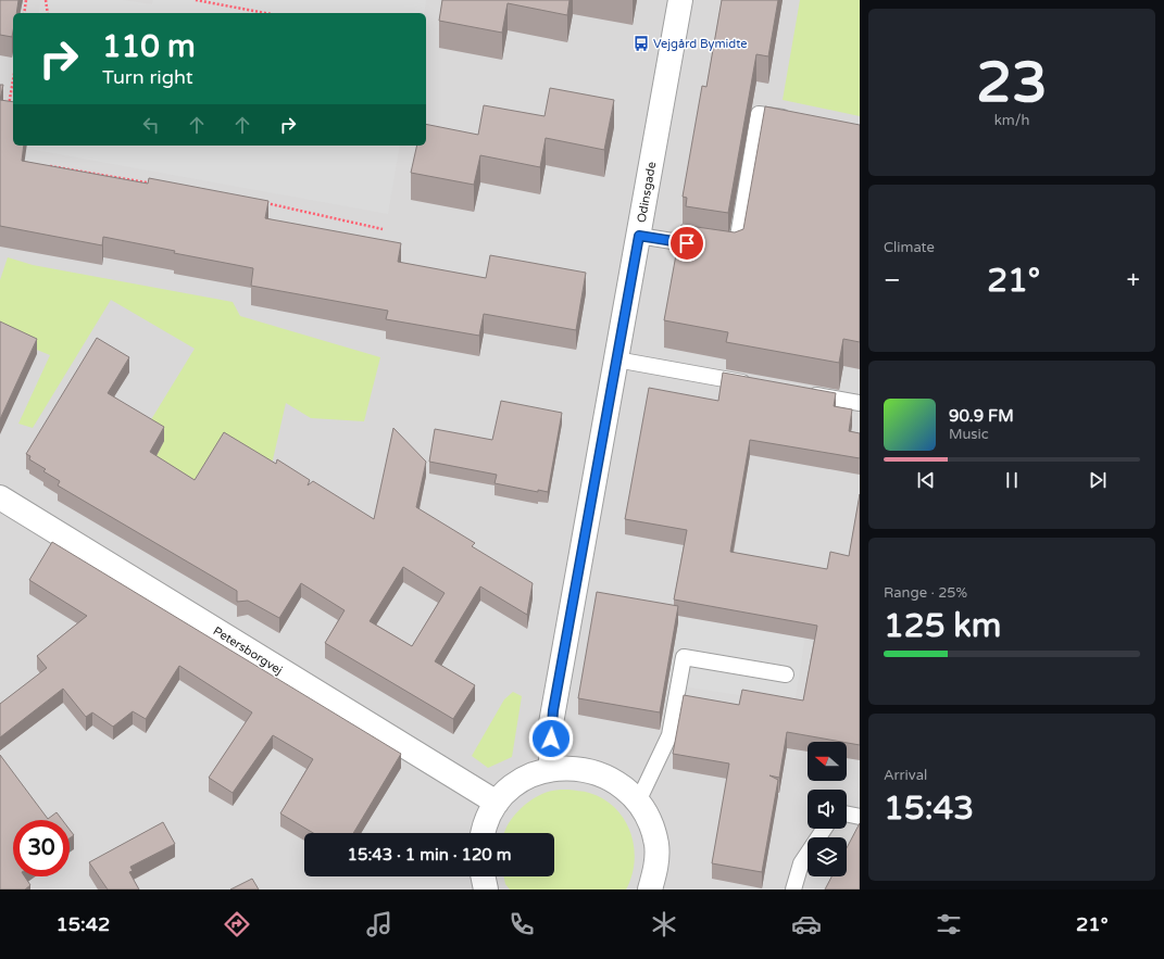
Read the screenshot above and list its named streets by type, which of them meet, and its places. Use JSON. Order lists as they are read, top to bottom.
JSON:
{
  "streets": {
    "street": ["Odinsgade", "Petersborgvej"]
  },
  "places": {
    "bus stop": ["Vejgård Bymidte"]
  },
  "north": "left",
  "page": {
    "tile": [
      ["23", "km/h"],
      "Climate",
      ["Range · 25%", "125 km"],
      ["Arrival", "15:43"]
    ],
    "turn": ["110 m", "Turn right"],
    "heat": ["−", "21°", "+"],
    "song": ["90.9 FM", "Music"],
    "limit": "30",
    "trip": "15:43 · 1 min · 120 m",
    "tabs": ["15:42", "21°"]
  }
}
